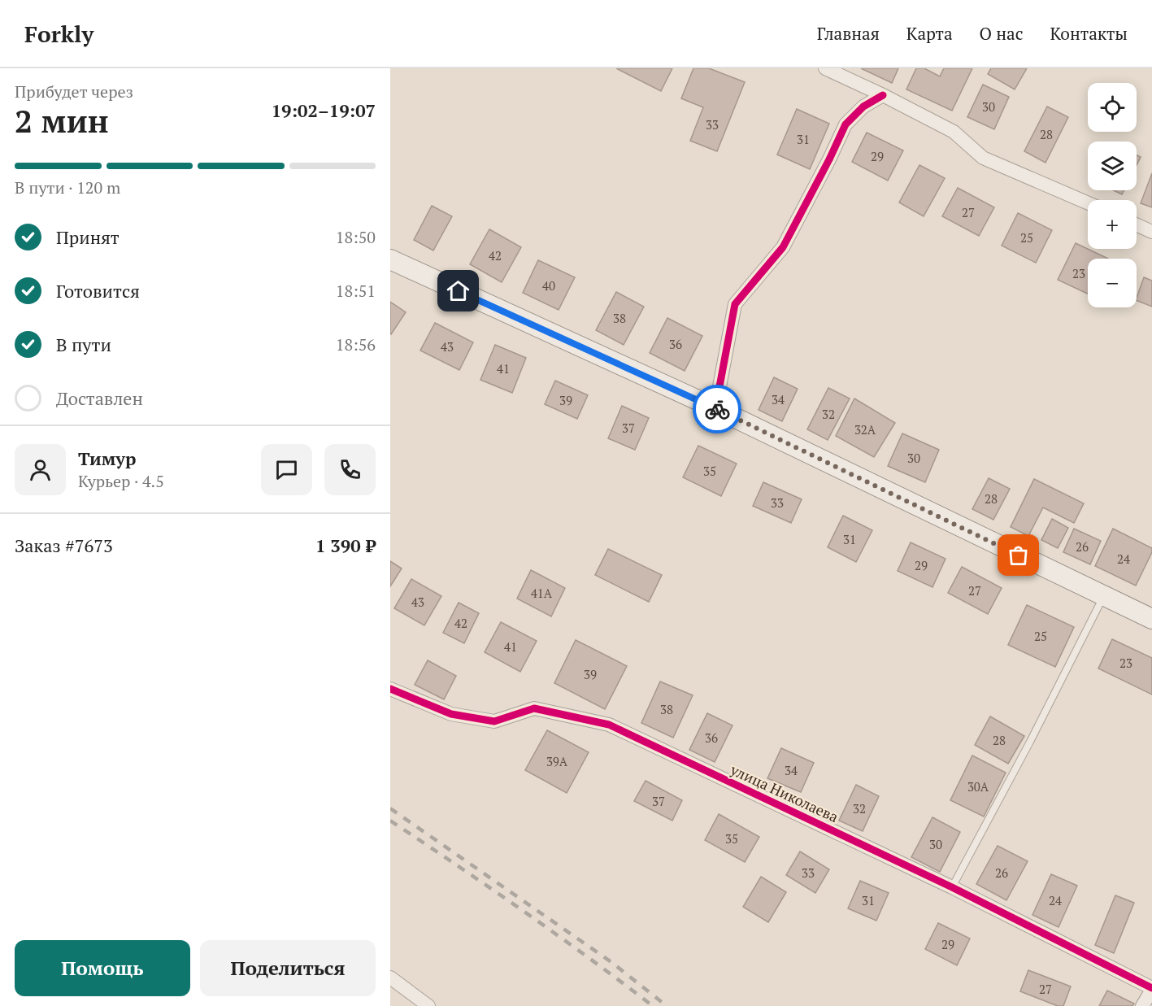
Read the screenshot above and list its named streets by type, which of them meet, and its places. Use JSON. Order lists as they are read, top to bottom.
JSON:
{
  "streets": {
    "street": ["улица Николаева"]
  },
  "house_numbers": [
    "30",
    "33",
    "28",
    "31",
    "29",
    "27",
    "25",
    "42",
    "23",
    "40",
    "38",
    "36",
    "43",
    "41",
    "34",
    "39",
    "32",
    "37",
    "32А",
    "30",
    "35",
    "28",
    "33",
    "31",
    "26",
    "24",
    "29",
    "27",
    "41А",
    "43",
    "42",
    "25",
    "41",
    "23",
    "39",
    "38",
    "36",
    "28",
    "39А",
    "34",
    "30А",
    "37",
    "32",
    "35",
    "30",
    "33",
    "26",
    "31",
    "24",
    "29",
    "27"
  ],
  "page": {
    "header": "Forkly",
    "nav": [
      "Главная",
      "Карта",
      "О нас",
      "Контакты"
    ],
    "heading": ["2 мин", "Прибудет через", "19:02–19:07"],
    "panel": [
      "Тимур",
      "Курьер · 4.5",
      "Заказ #7673",
      "1 390 ₽"
    ],
    "map_buttons": ["+", "−"],
    "bar": "В пути · 120 m",
    "list": [
      ["Принят", "18:50"],
      ["Готовится", "18:51"],
      ["В пути", "18:56"],
      "Доставлен"
    ],
    "buttons": ["Помощь", "Поделиться"]
  }
}
